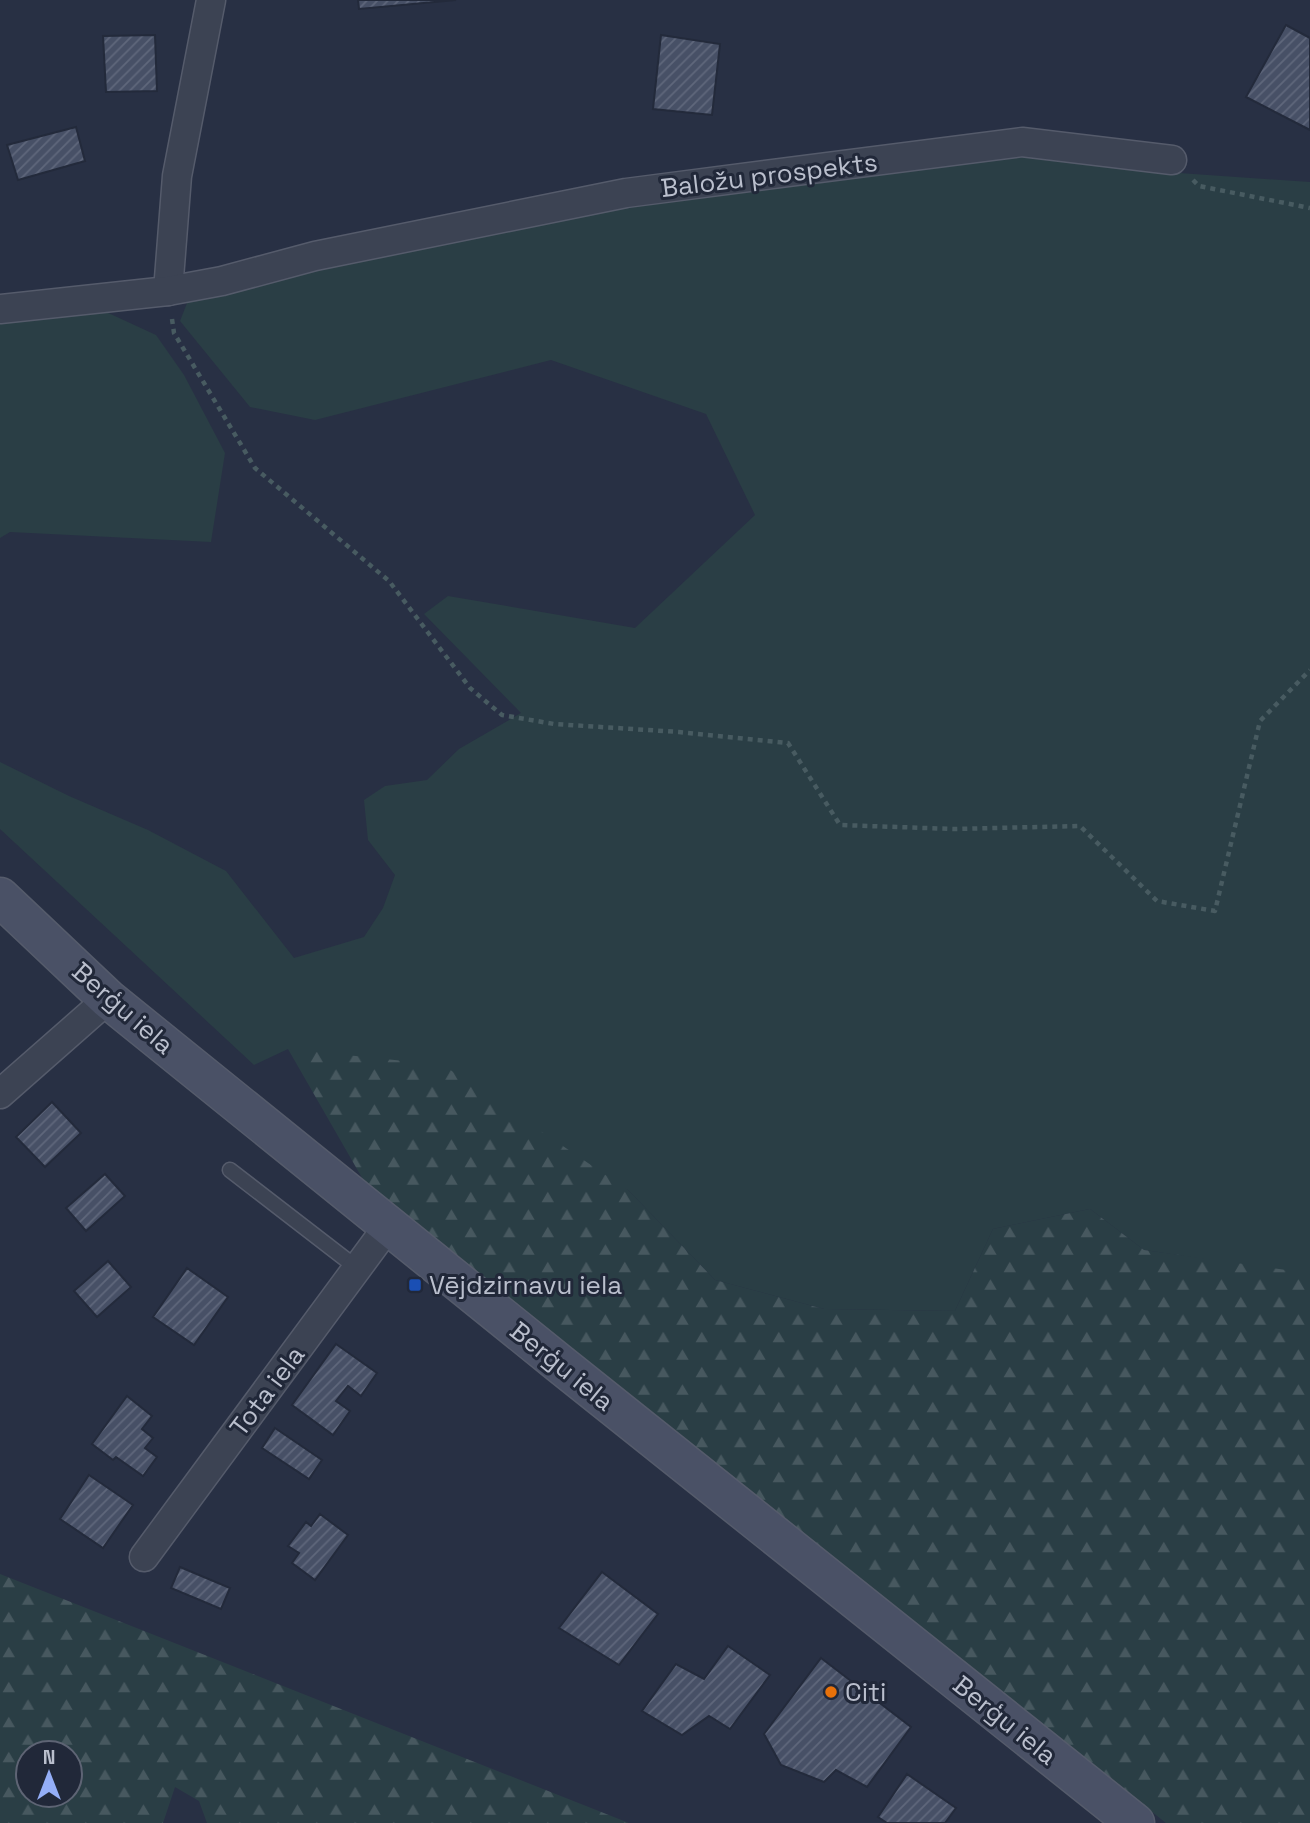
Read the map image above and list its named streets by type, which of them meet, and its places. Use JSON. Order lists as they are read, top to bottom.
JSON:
{
  "streets": {
    "main road": ["Berģu iela"],
    "street": ["Baložu prospekts", "Tota iela"]
  },
  "crossings": [
    ["Berģu iela", "Tota iela"]
  ],
  "places": {
    "transit": ["Vējdzirnavu iela"],
    "other": ["Citi"]
  },
  "north": "top"
}
